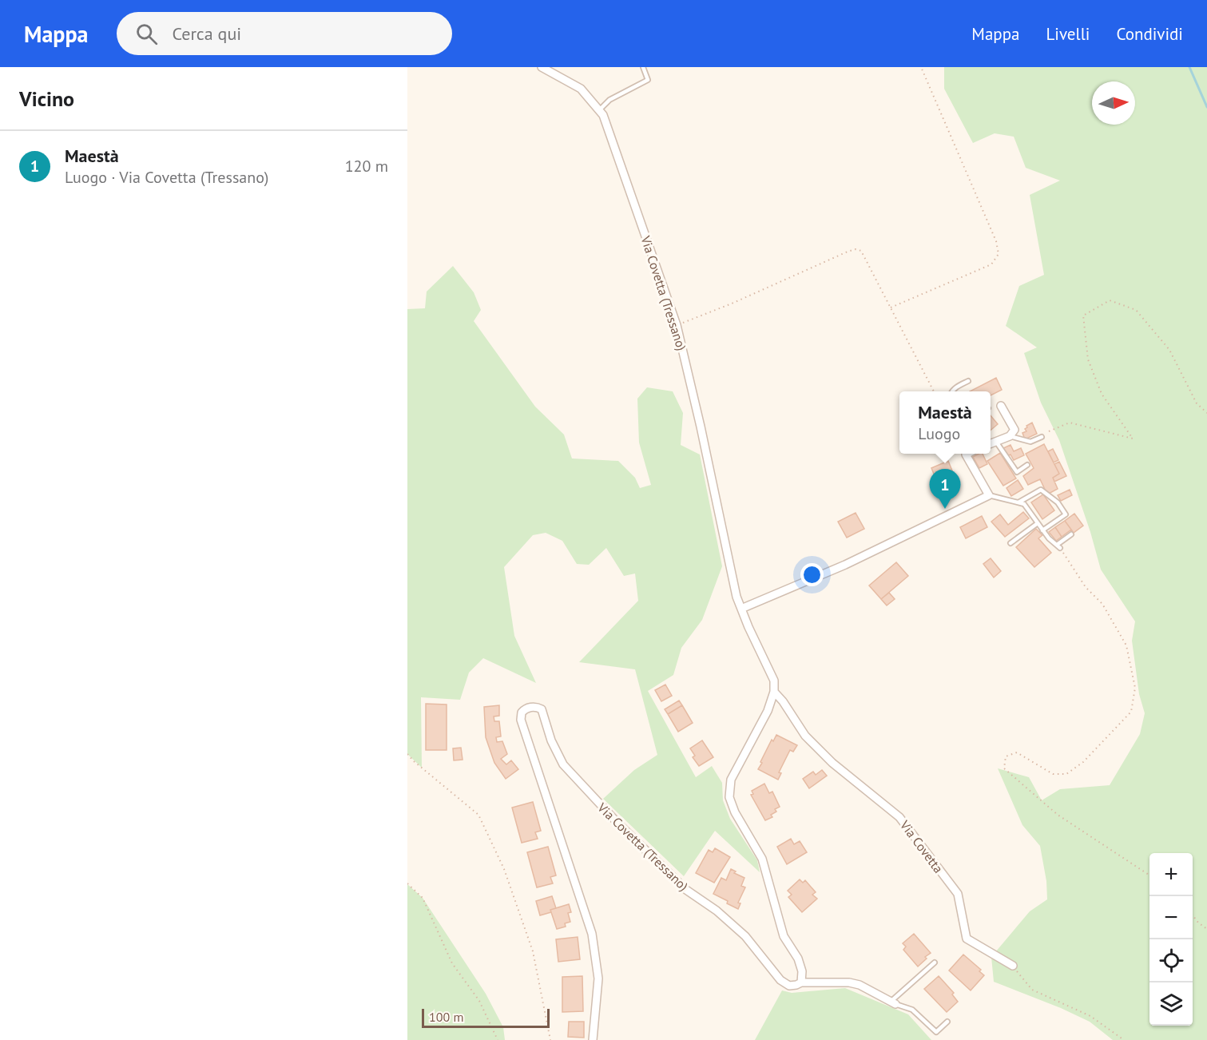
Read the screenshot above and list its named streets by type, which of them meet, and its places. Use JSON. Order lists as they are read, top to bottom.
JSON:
{
  "streets": {
    "street": ["Via Covetta (Tressano)", "Via Covetta"]
  },
  "crossings": [
    ["Via Covetta (Tressano)", "Via Covetta"]
  ],
  "scale_bar": "100 m",
  "north": "right",
  "page": {
    "header": "Mappa",
    "search": "Cerca qui",
    "nav": ["Mappa", "Livelli", "Condividi"],
    "heading": "Vicino",
    "list": [
      {
        "mark": "1",
        "name": "Maestà",
        "note": "Luogo · Via Covetta (Tressano)",
        "value": "120 m"
      }
    ],
    "popup": ["Maestà", "Luogo"],
    "pins": "1",
    "map_buttons": ["+", "−"],
    "scale": "100 m"
  }
}
